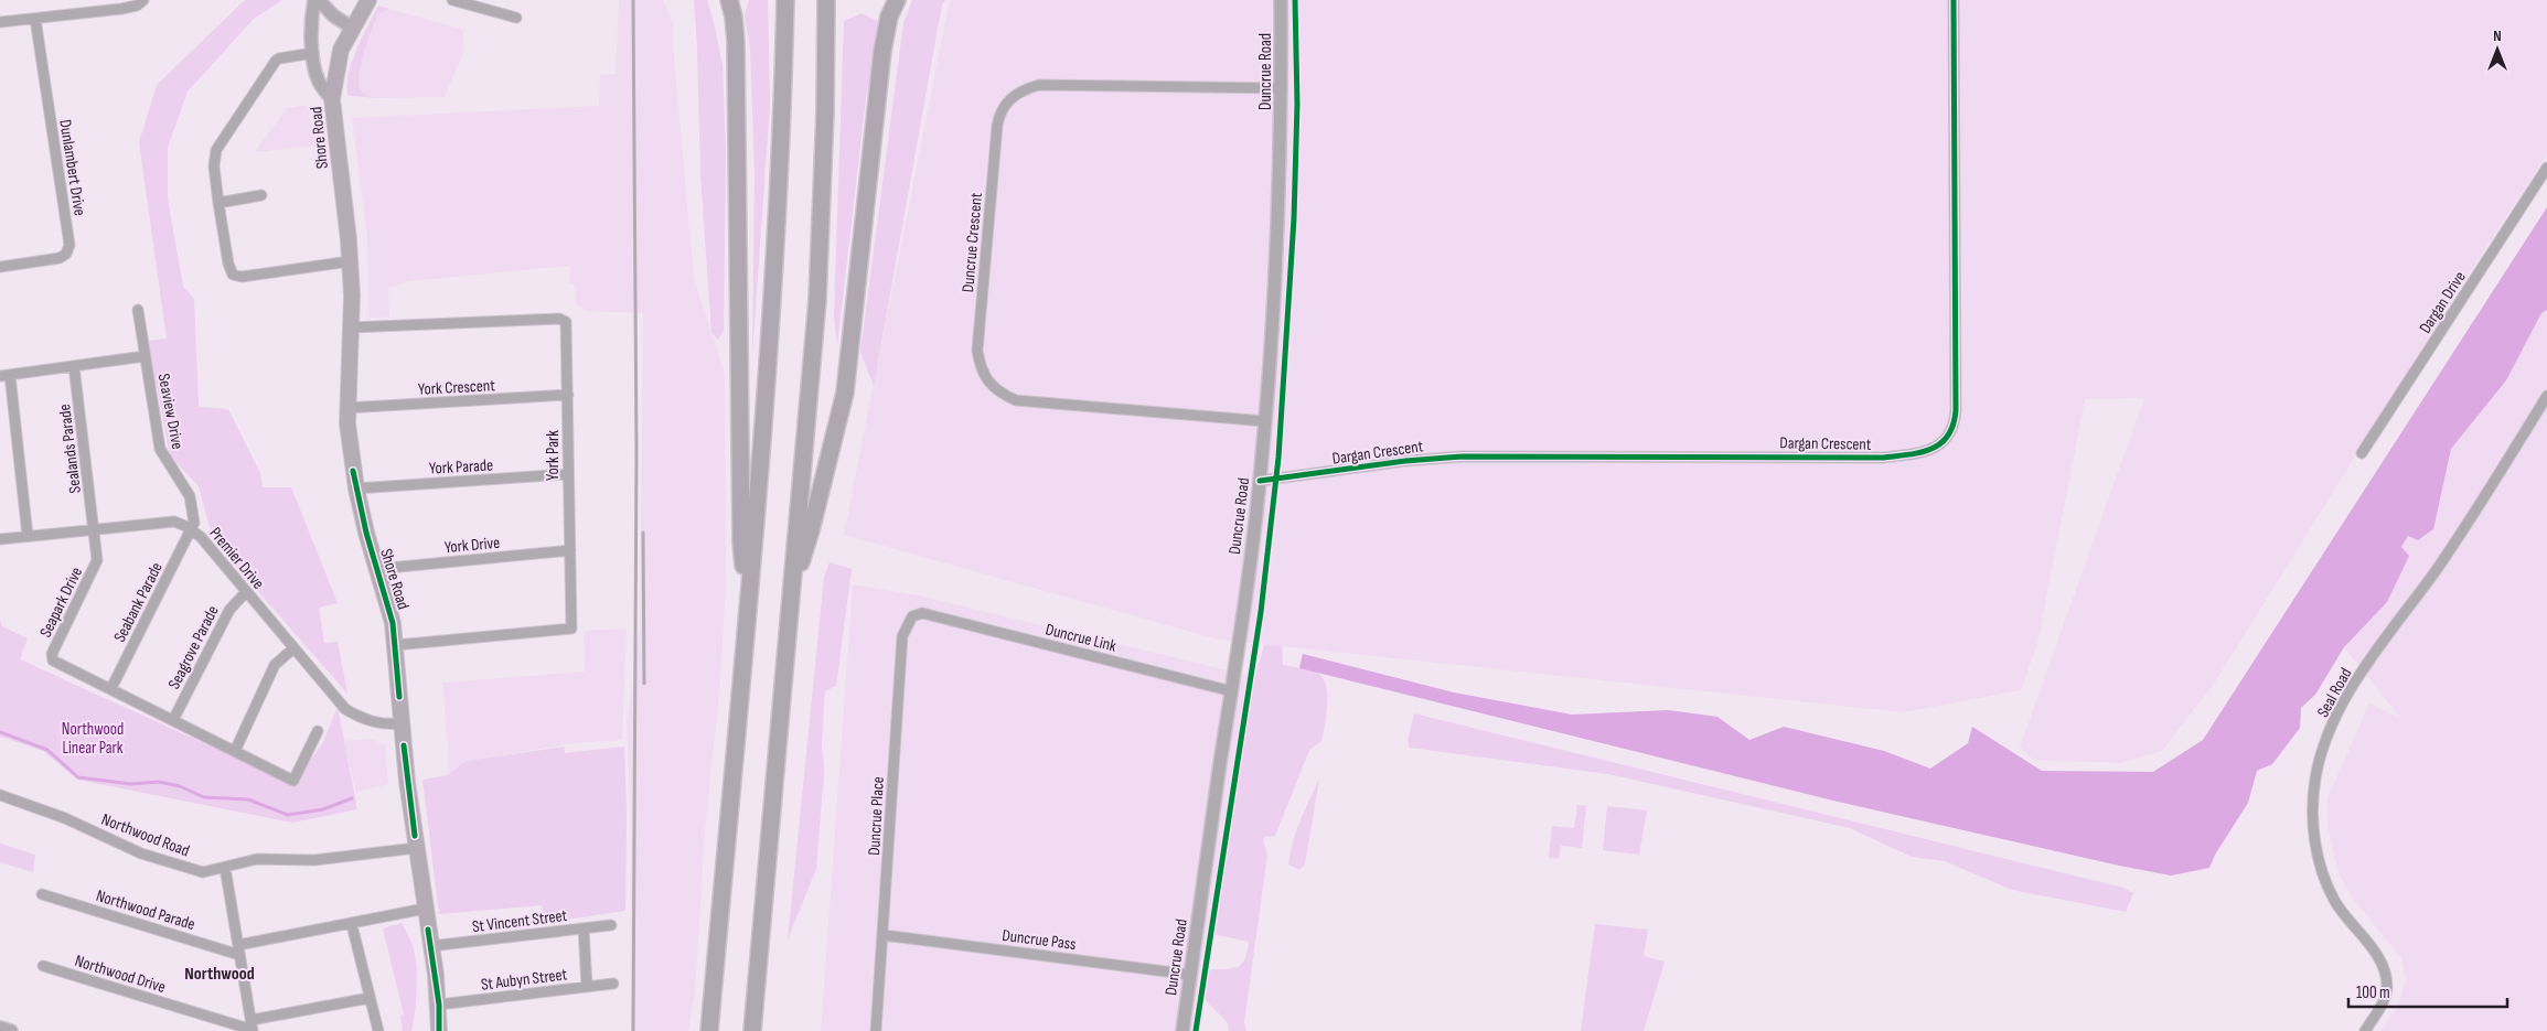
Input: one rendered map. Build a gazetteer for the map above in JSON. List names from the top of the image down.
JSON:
{
  "streets": {
    "main road": ["Shore Road"],
    "street": [
      "Duncrue Road",
      "Dunlambert Drive",
      "Duncrue Crescent",
      "Dargan Drive",
      "York Crescent",
      "Seaview Drive",
      "Dargan Crescent",
      "Sealands Parade",
      "York Park",
      "York Parade",
      "York Drive",
      "Premier Drive",
      "Seapark Drive",
      "Seabank Parade",
      "Duncrue Link",
      "Seagrove Parade",
      "Seal Road",
      "Duncrue Place",
      "Northwood Road",
      "Northwood Parade",
      "St Vincent Street",
      "Duncrue Pass",
      "Northwood Drive",
      "St Aubyn Street"
    ]
  },
  "crossings": [
    ["Duncrue Road", "Duncrue Crescent"],
    ["Duncrue Road", "Dargan Crescent"],
    ["Duncrue Road", "Duncrue Link"],
    ["Duncrue Road", "Duncrue Pass"],
    ["Shore Road", "York Crescent"],
    ["Shore Road", "York Park"],
    ["Shore Road", "York Parade"],
    ["Shore Road", "York Drive"],
    ["Shore Road", "Premier Drive"],
    ["Shore Road", "Northwood Road"],
    ["Shore Road", "Northwood Parade"],
    ["Shore Road", "St Vincent Street"],
    ["Shore Road", "St Aubyn Street"],
    ["York Crescent", "York Park"],
    ["Seaview Drive", "Sealands Parade"],
    ["Seaview Drive", "Premier Drive"],
    ["Seaview Drive", "Seabank Parade"],
    ["Sealands Parade", "Premier Drive"],
    ["Sealands Parade", "Seapark Drive"],
    ["York Park", "York Parade"],
    ["York Park", "York Drive"],
    ["Premier Drive", "Seapark Drive"],
    ["Premier Drive", "Seabank Parade"],
    ["Premier Drive", "Seagrove Parade"],
    ["Seapark Drive", "Seabank Parade"],
    ["Duncrue Link", "Duncrue Place"],
    ["Duncrue Place", "Duncrue Pass"]
  ],
  "districts": ["Northwood"],
  "parks": ["Northwood Linear Park"],
  "scale_bar": "100 m",
  "north": "top"
}
